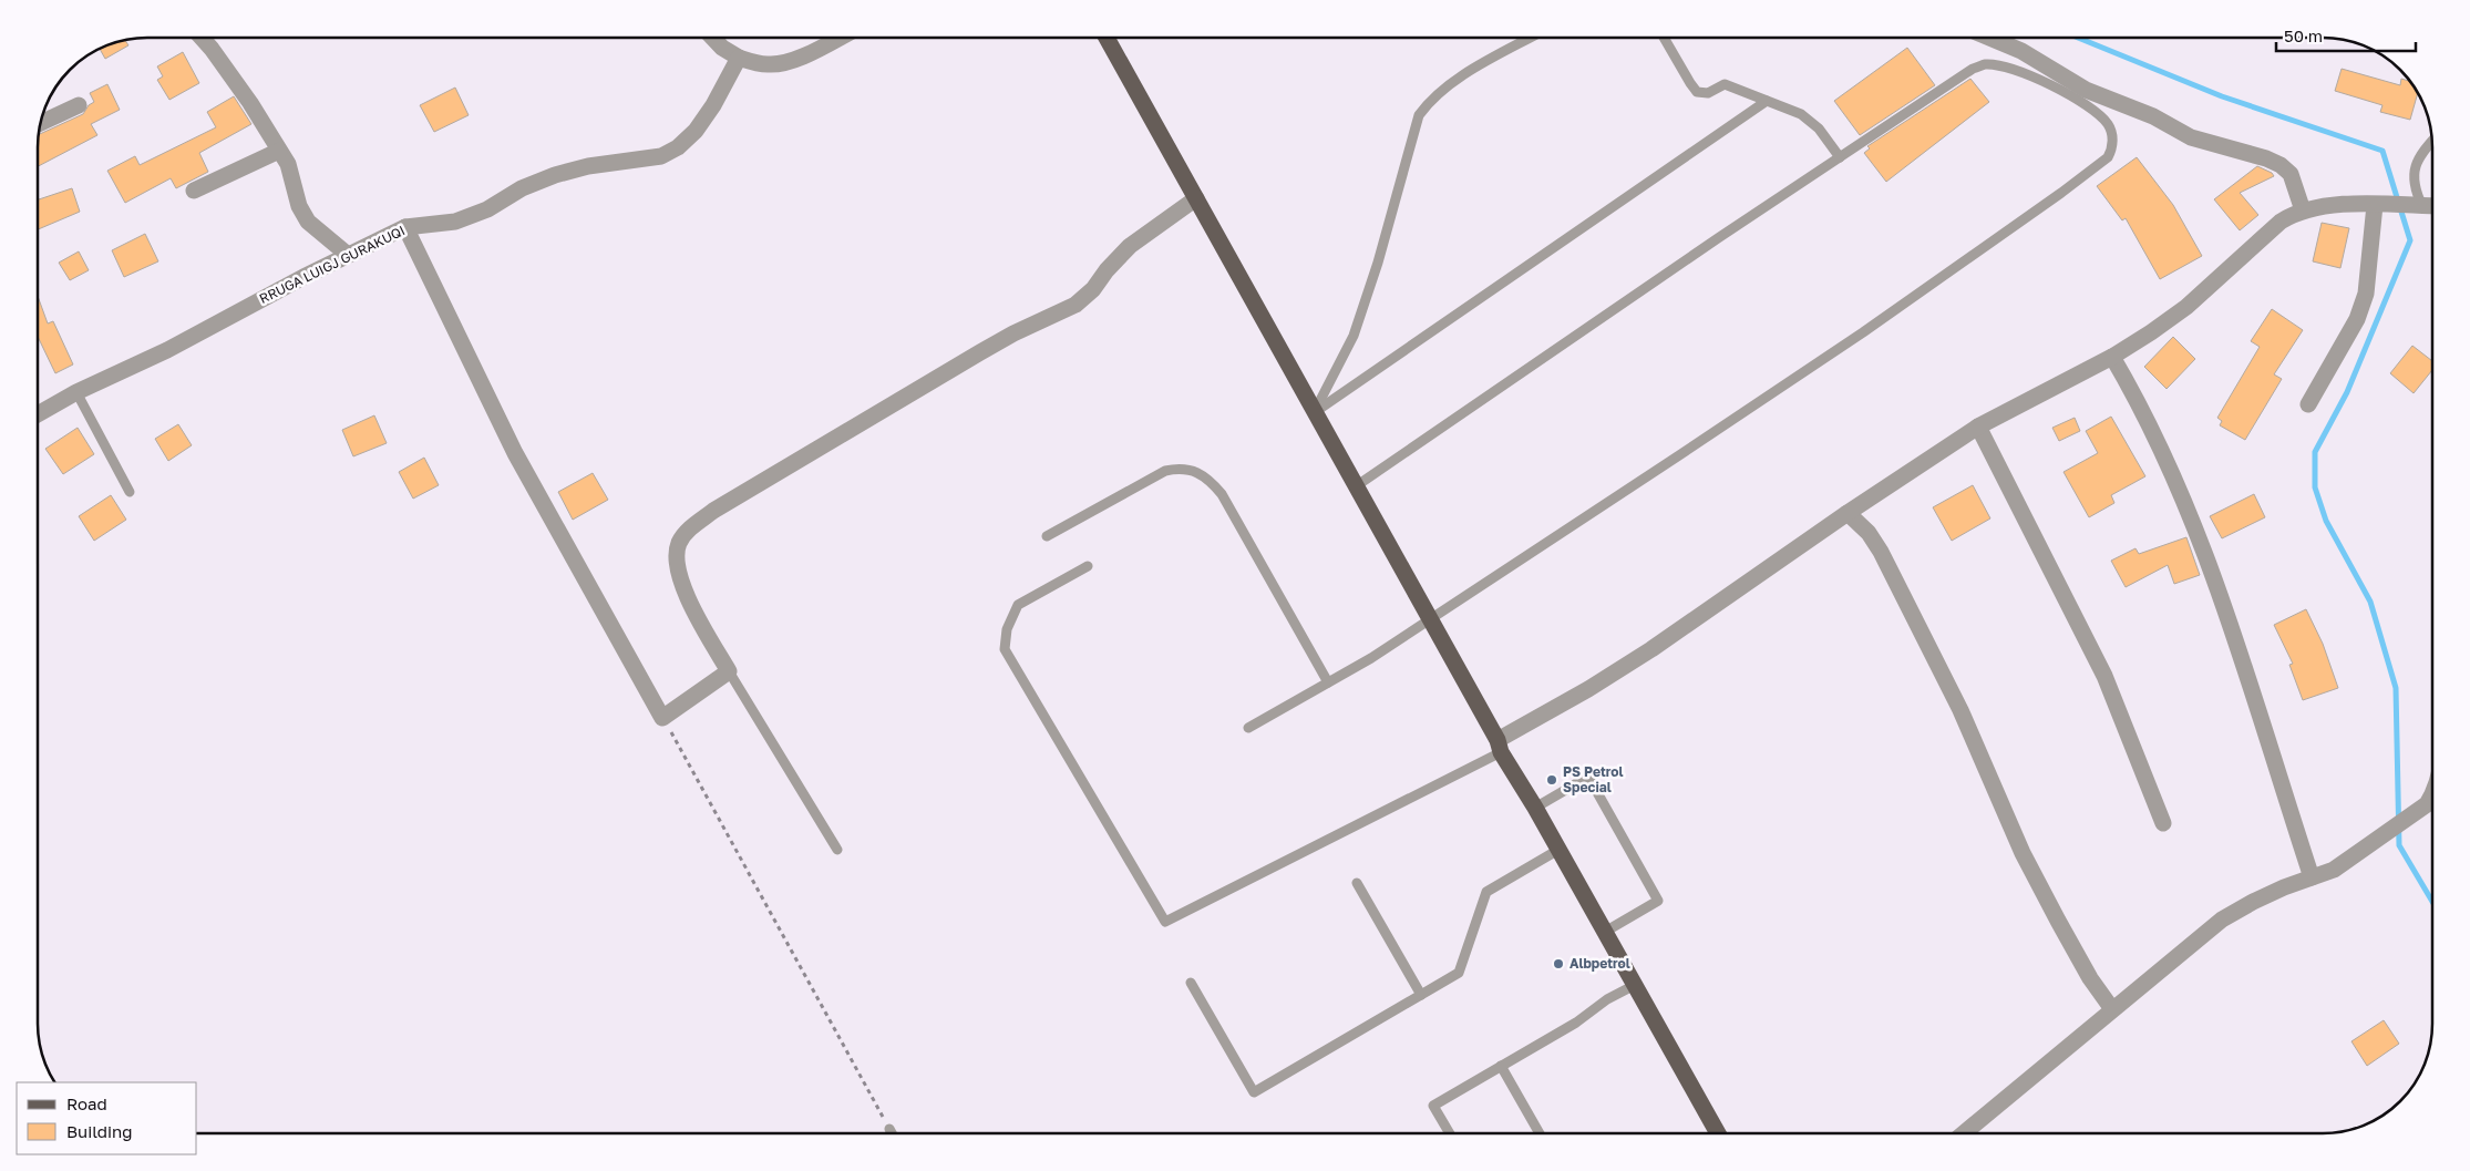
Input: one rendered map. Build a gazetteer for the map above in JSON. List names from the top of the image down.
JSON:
{
  "streets": {
    "street": ["RRUGA LUIGJ GURAKUQI"]
  },
  "places": ["PS Petrol Special", "Albpetrol"],
  "legend": ["Road", "Building"],
  "scale_bar": "50 m"
}
